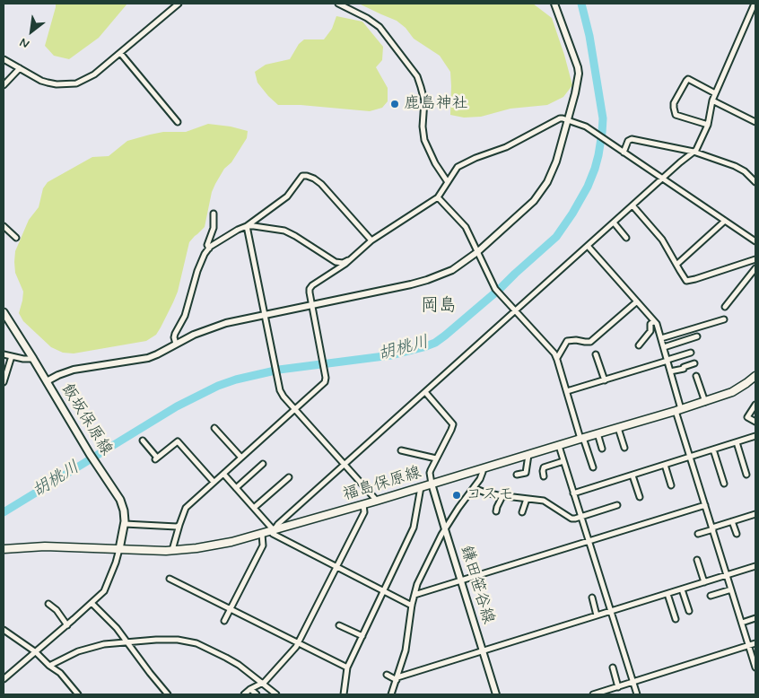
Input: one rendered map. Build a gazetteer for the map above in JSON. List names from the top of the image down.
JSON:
{
  "streets": {
    "main road": ["飯坂保原線", "福島保原線"],
    "street": ["鎌田笹谷線"]
  },
  "crossings": [
    ["飯坂保原線", "福島保原線"],
    ["福島保原線", "鎌田笹谷線"]
  ],
  "districts": ["岡島"],
  "water": ["胡桃川"],
  "places": ["鹿島神社", "コスモ"],
  "north": "bottom left"
}
